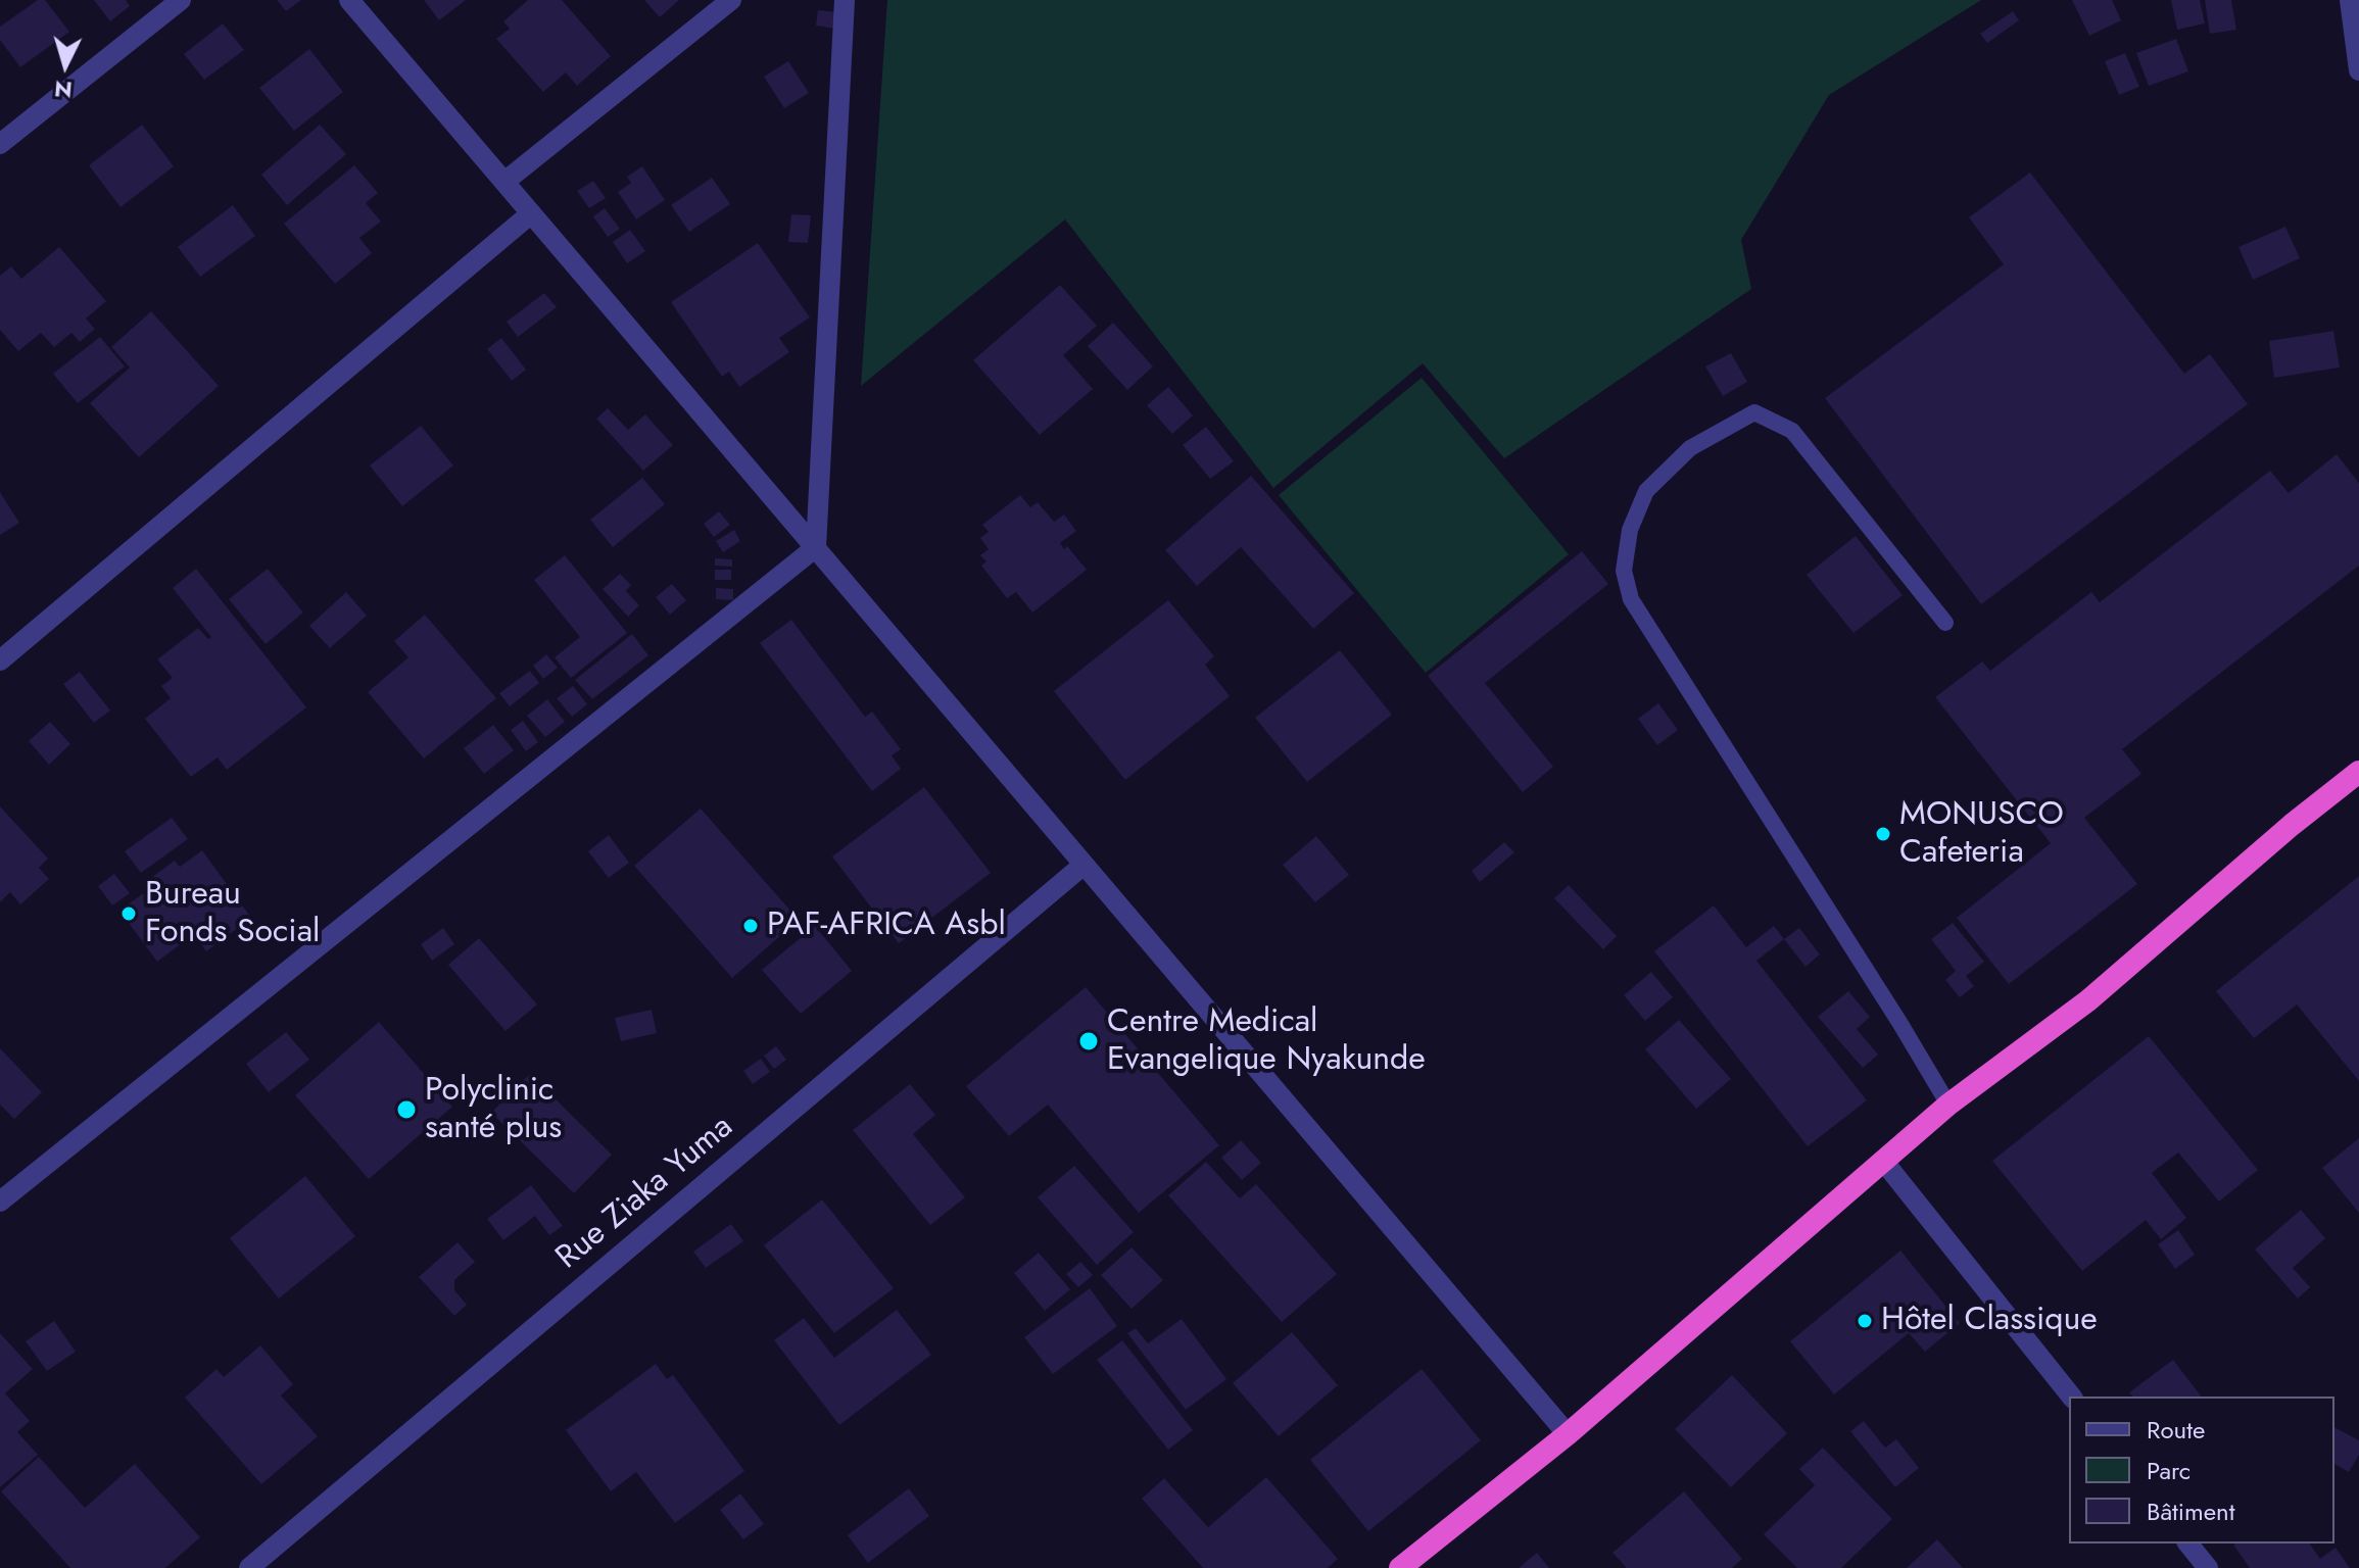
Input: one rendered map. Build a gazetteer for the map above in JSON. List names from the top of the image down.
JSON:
{
  "streets": {
    "street": ["Rue Ziaka Yuma"]
  },
  "places": [
    "MONUSCO Cafeteria",
    "Bureau Fonds Social",
    "PAF-AFRICA Asbl",
    "Centre Medical Evangelique Nyakunde",
    "Polyclinic santé plus",
    "Hôtel Classique"
  ],
  "legend": ["Route", "Parc", "Bâtiment"],
  "north": "bottom"
}
